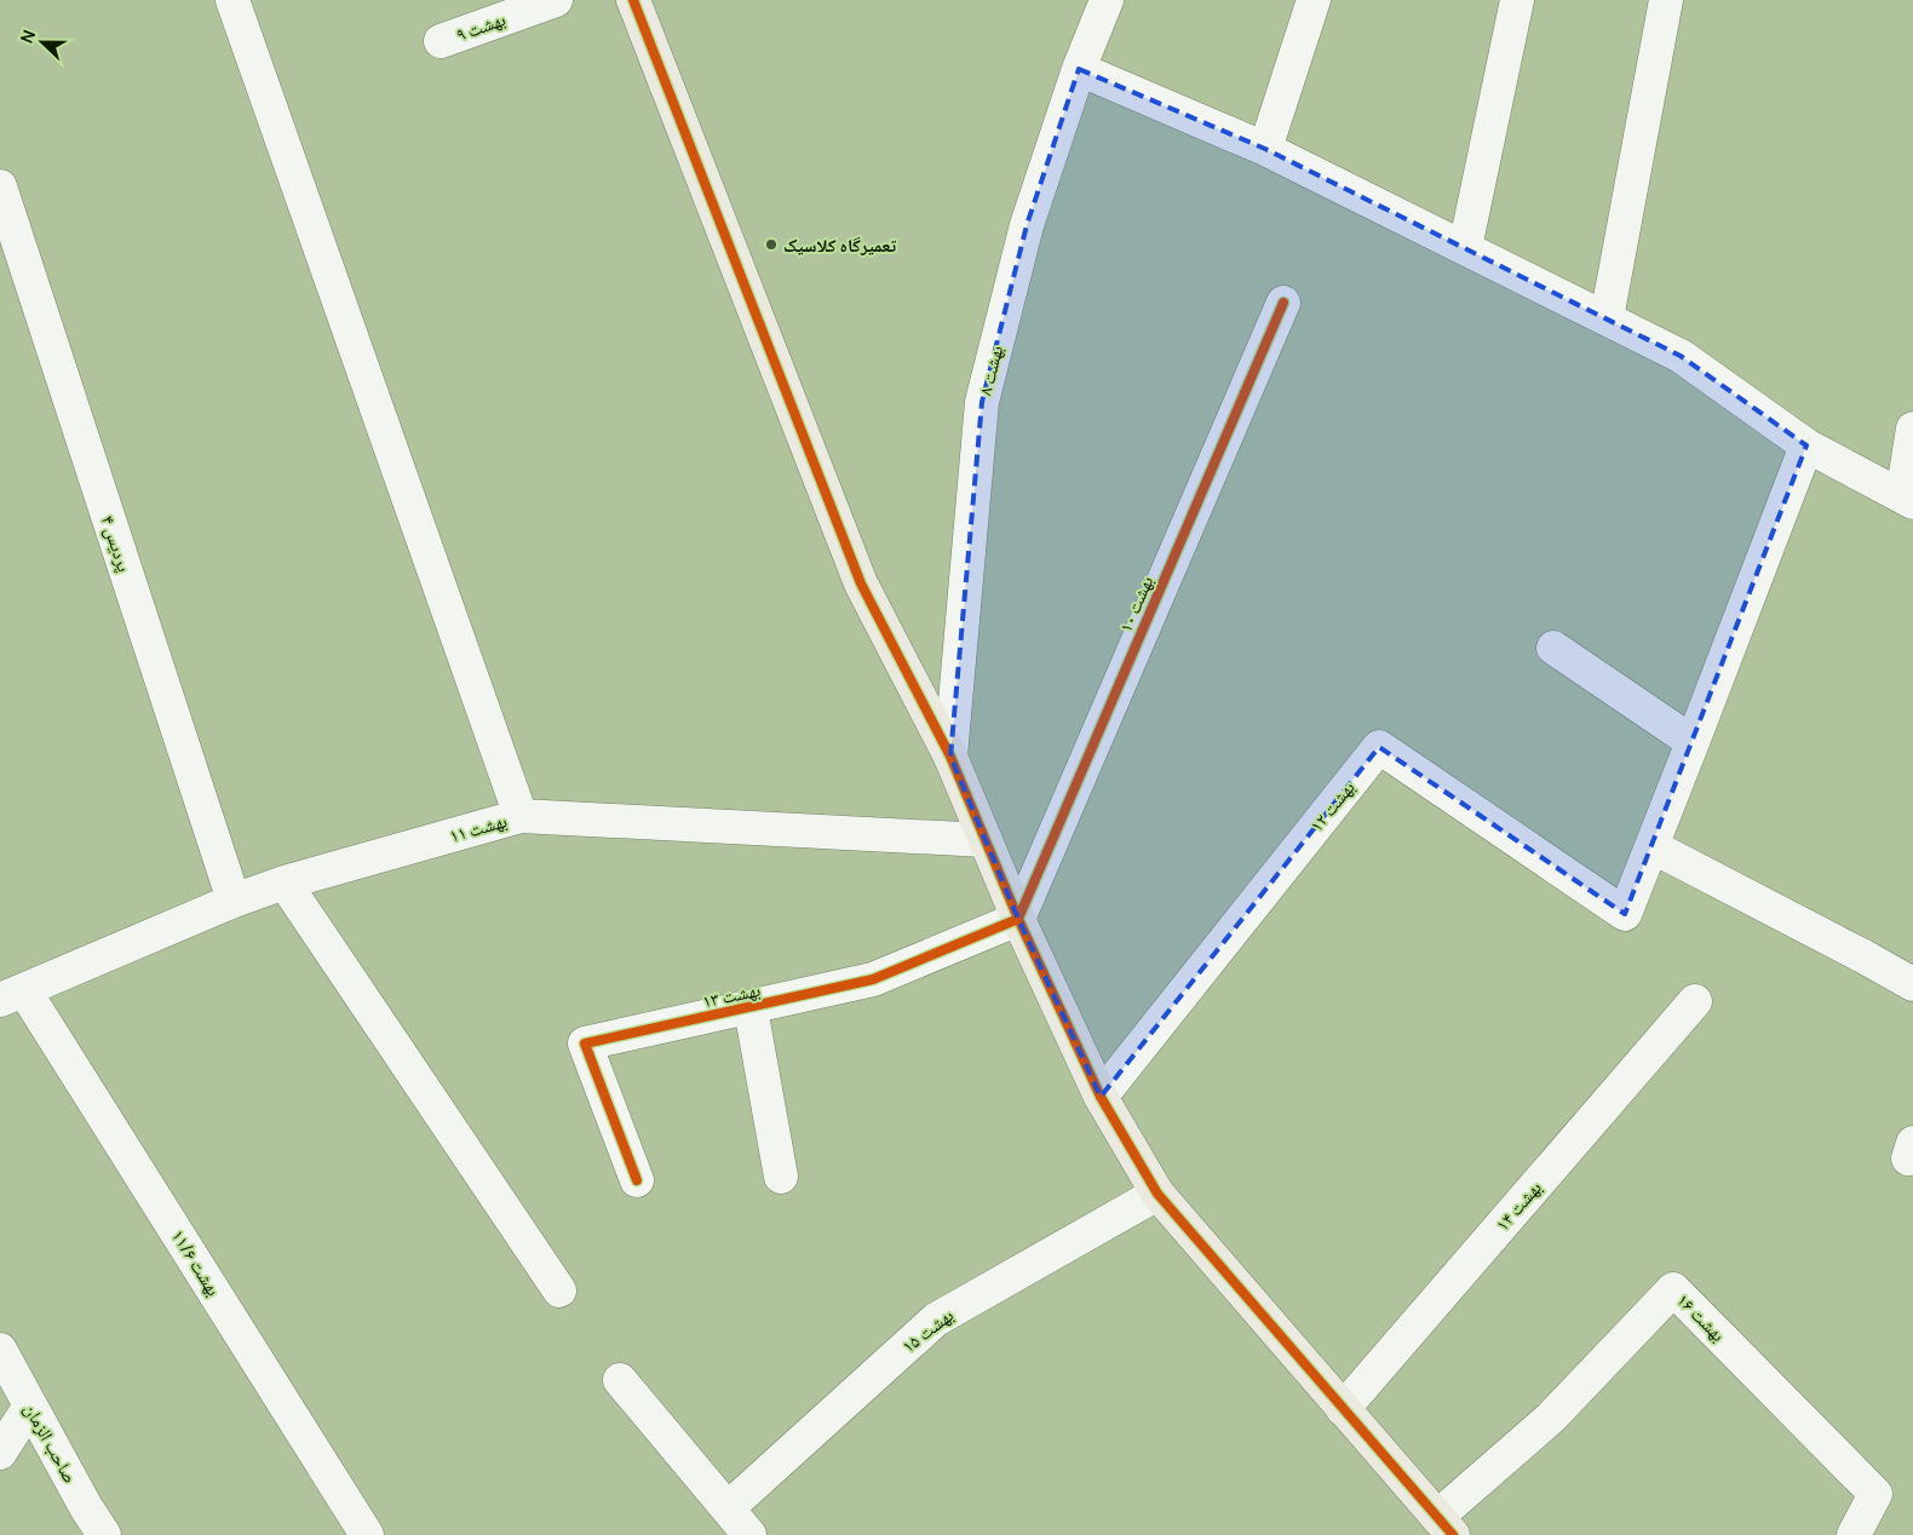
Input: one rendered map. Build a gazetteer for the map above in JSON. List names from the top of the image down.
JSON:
{
  "streets": {
    "street": [
      "بهشت ۹",
      "بهشت ۸",
      "پردیس ۴",
      "بهشت ۱۰",
      "بهشت ۱۲",
      "بهشت ۱۱",
      "بهشت ۱۳",
      "بهشت ۱۴",
      "بهشت ۱۱/۶",
      "بهشت ۱۶",
      "بهشت ۱۵",
      "صاحب الزمان"
    ]
  },
  "crossings": [
    ["پردیس ۴", "بهشت ۱۱"],
    ["بهشت ۱۰", "بهشت ۱۳"],
    ["بهشت ۱۱", "بهشت ۱۱/۶"]
  ],
  "places": ["تعمیرگاه کلاسیک"],
  "north": "left"
}
